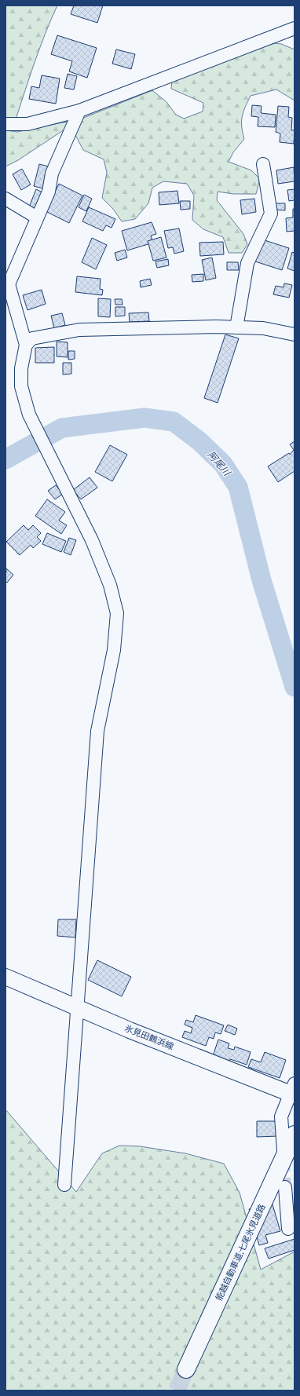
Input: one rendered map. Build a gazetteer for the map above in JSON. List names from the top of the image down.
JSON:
{
  "streets": {
    "highway": ["能越自動車道;七尾氷見道路"],
    "main road": ["氷見田鶴浜線"]
  },
  "water": ["阿尾川"]
}
